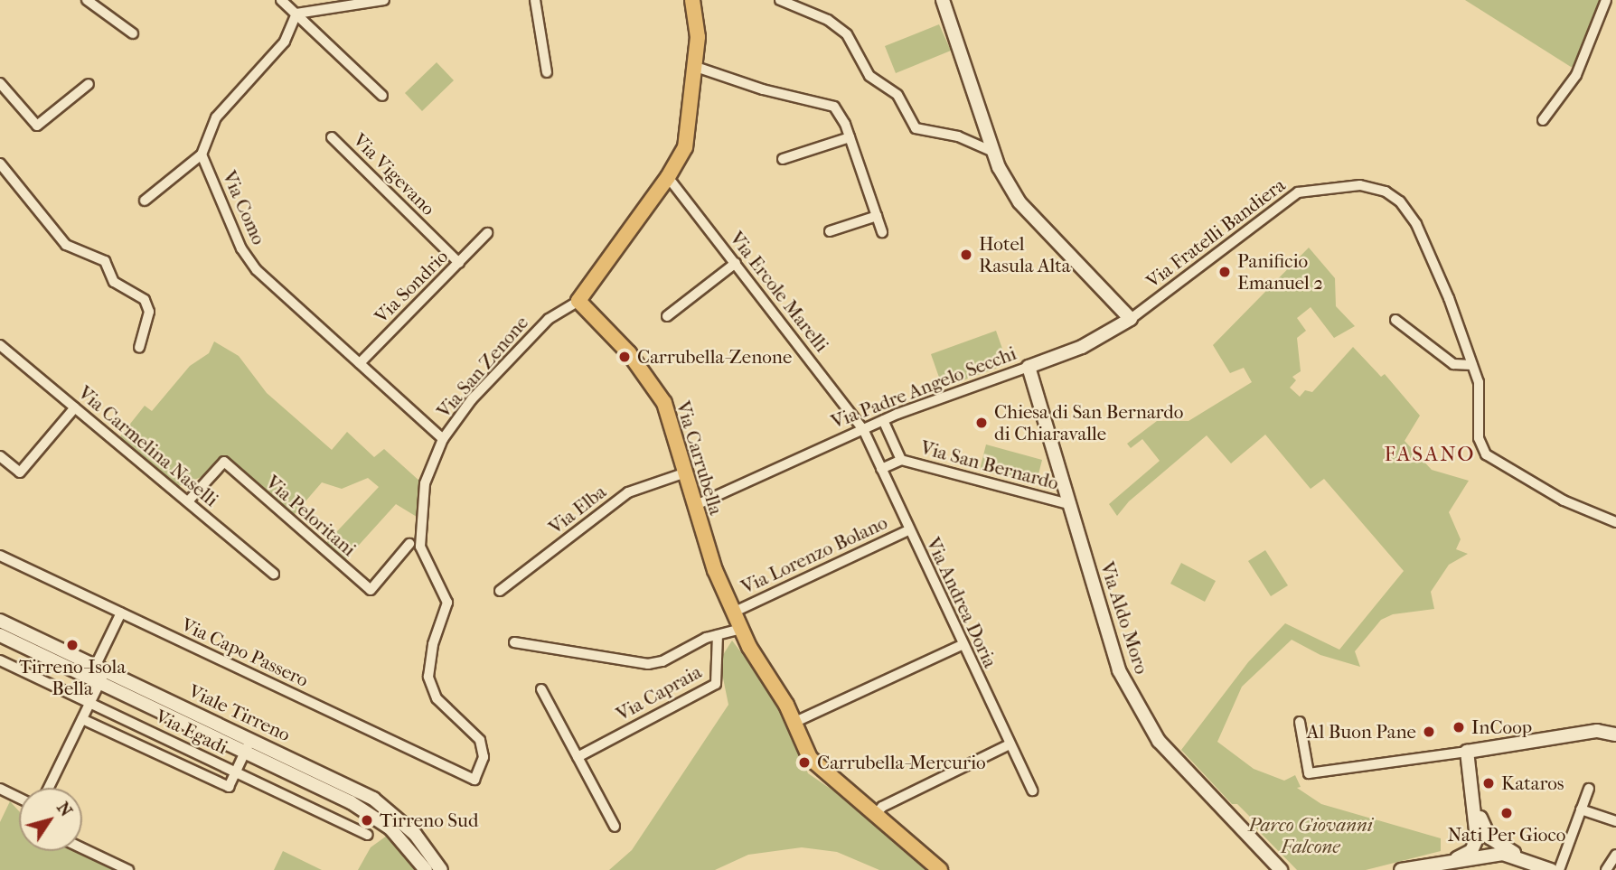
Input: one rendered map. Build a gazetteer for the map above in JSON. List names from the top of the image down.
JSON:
{
  "streets": {
    "main road": ["Via Carrubella"],
    "street": [
      "Via Vigevano",
      "Via Como",
      "Via Fratelli Bandiera",
      "Via Sondrio",
      "Via Ercole Marelli",
      "Via San Zenone",
      "Via Padre Angelo Secchi",
      "Via Carmelina Naselli",
      "Via San Bernardo",
      "Via Elba",
      "Via Peloritani",
      "Via Lorenzo Bolano",
      "Via Andrea Doria",
      "Via Aldo Moro",
      "Via Capo Passero",
      "Via Capraia",
      "Viale Tirreno",
      "Via Egadi"
    ]
  },
  "crossings": [
    ["Via Vigevano", "Via Sondrio"],
    ["Via Como", "Via Sondrio"],
    ["Via Como", "Via San Zenone"],
    ["Via Fratelli Bandiera", "Via Padre Angelo Secchi"],
    ["Via Ercole Marelli", "Via Padre Angelo Secchi"],
    ["Via Ercole Marelli", "Via Andrea Doria"],
    ["Via San Zenone", "Via Carrubella"],
    ["Via San Zenone", "Via Capo Passero"],
    ["Via Padre Angelo Secchi", "Via Carrubella"],
    ["Via Padre Angelo Secchi", "Via Andrea Doria"],
    ["Via Padre Angelo Secchi", "Via Aldo Moro"],
    ["Via Carmelina Naselli", "Via Peloritani"],
    ["Via Carrubella", "Via Elba"],
    ["Via Carrubella", "Via Lorenzo Bolano"],
    ["Via San Bernardo", "Via Aldo Moro"],
    ["Via Lorenzo Bolano", "Via Andrea Doria"]
  ],
  "districts": ["FASANO"],
  "parks": ["Parco Giovanni Falcone"],
  "places": [
    "Hotel Rasula Alta",
    "Panificio Emanuel 2",
    "Carrubella-Zenone",
    "Chiesa di San Bernardo di Chiaravalle",
    "Tirreno-Isola Bella",
    "InCoop",
    "Al Buon Pane",
    "Carrubella-Mercurio",
    "Kataros",
    "Nati Per Gioco",
    "Tirreno Sud"
  ],
  "north": "top right"
}
